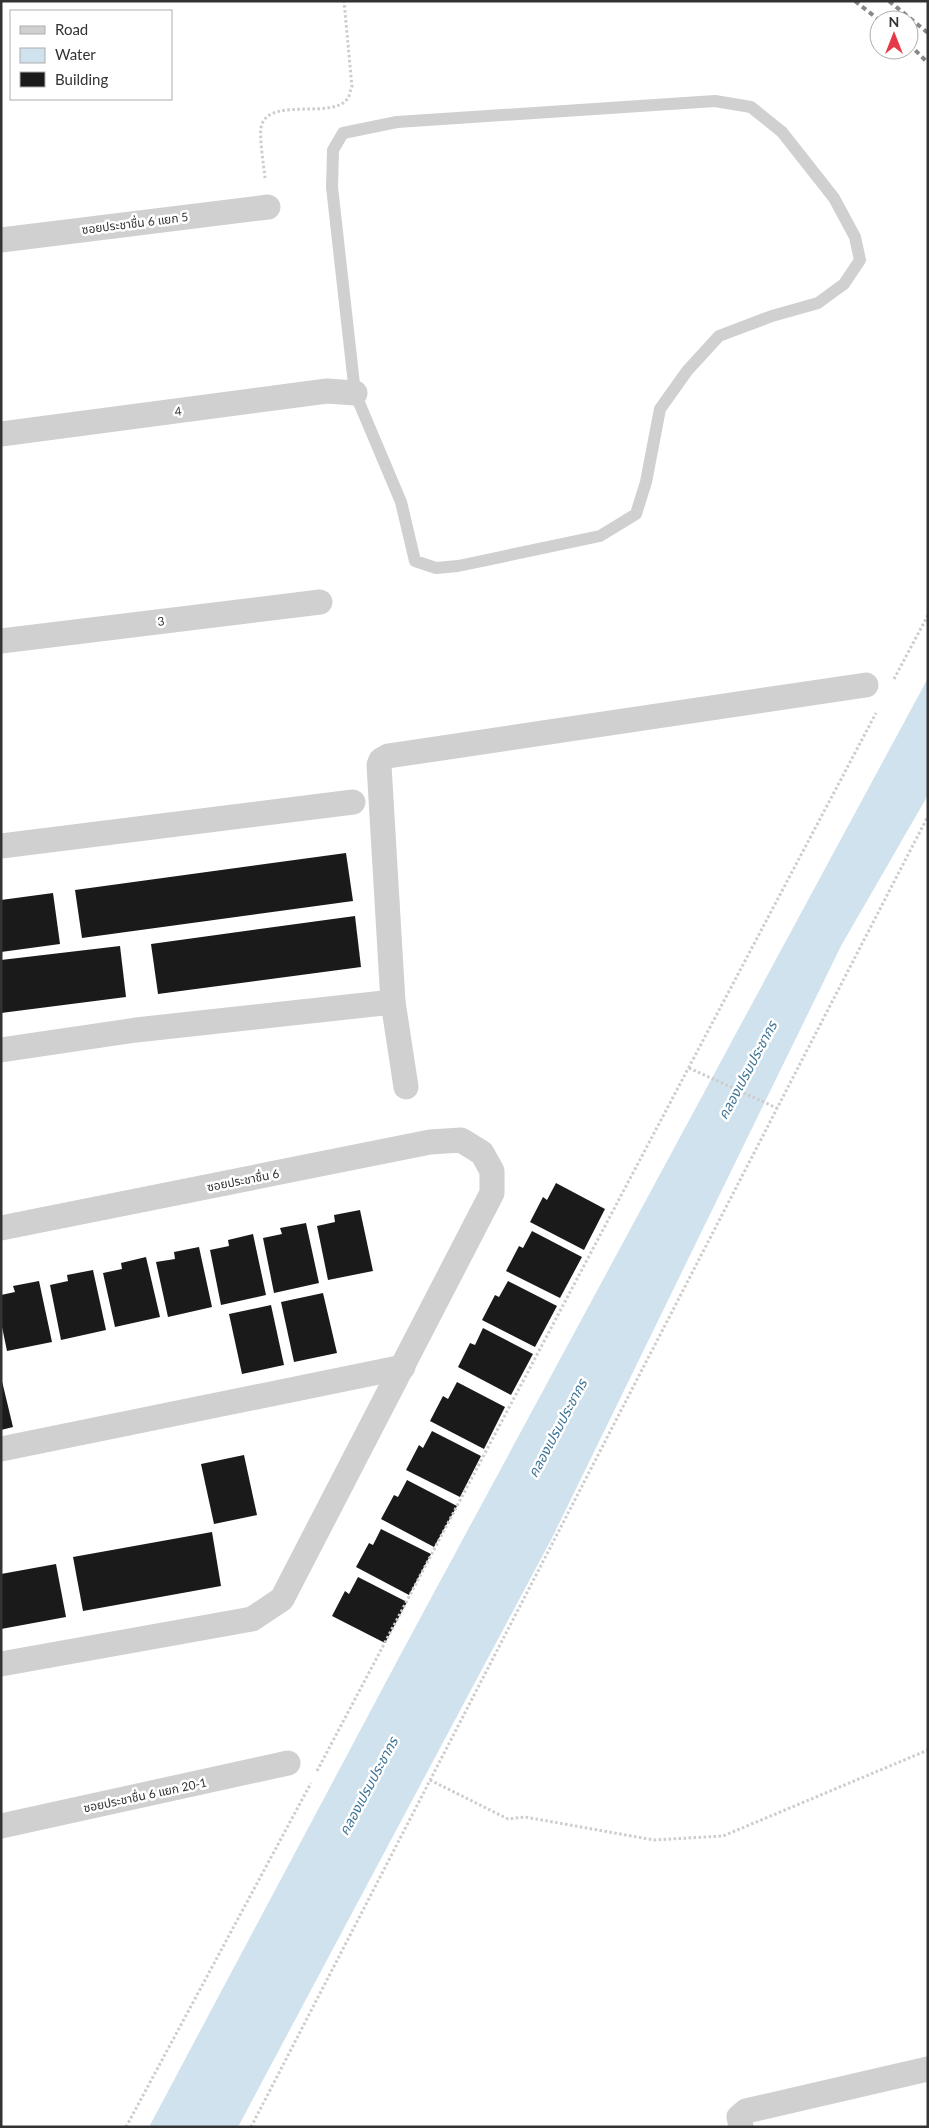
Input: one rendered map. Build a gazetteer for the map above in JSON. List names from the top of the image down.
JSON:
{
  "streets": {
    "street": [
      "ซอยประชาชื่น 6 แยก 5",
      "4",
      "3",
      "ซอยประชาชื่น 6",
      "ซอยประชาชื่น 6 แยก 20-1"
    ]
  },
  "water": ["คลองเปรมประชากร"],
  "legend": ["Road", "Water", "Building"],
  "north": "top"
}
